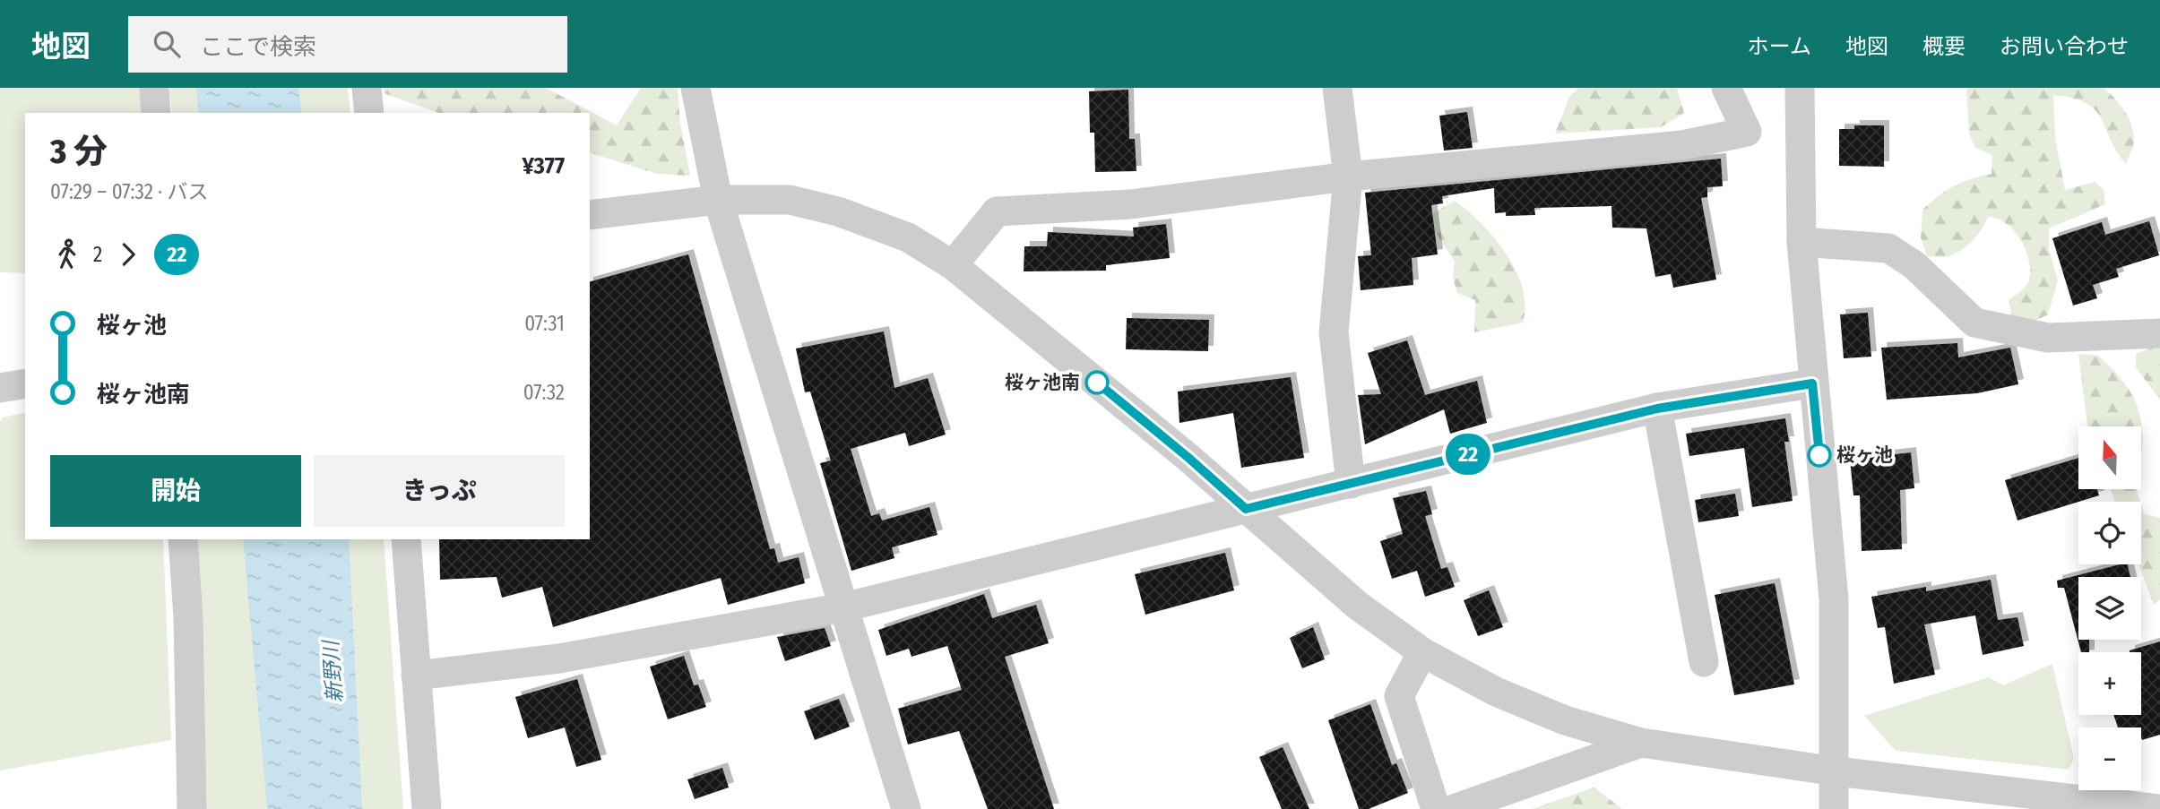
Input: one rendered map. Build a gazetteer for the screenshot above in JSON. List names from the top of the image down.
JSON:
{
  "water": ["新野川"],
  "places": ["桜ヶ池南", "桜ヶ池"],
  "lines": ["bus line 22"],
  "north": "top",
  "page": {
    "header": "地図",
    "search": "ここで検索",
    "nav": [
      "ホーム",
      "地図",
      "概要",
      "お問い合わせ"
    ],
    "on_map": "22",
    "heading": ["3 分", "07:29 – 07:32 · バス", "¥377"],
    "legs": ["2", "22"],
    "list": [
      {
        "name": "桜ヶ池",
        "value": "07:31"
      },
      {
        "name": "桜ヶ池南",
        "value": "07:32"
      }
    ],
    "map_buttons": ["+", "−"],
    "buttons": ["開始", "きっぷ"]
  }
}
